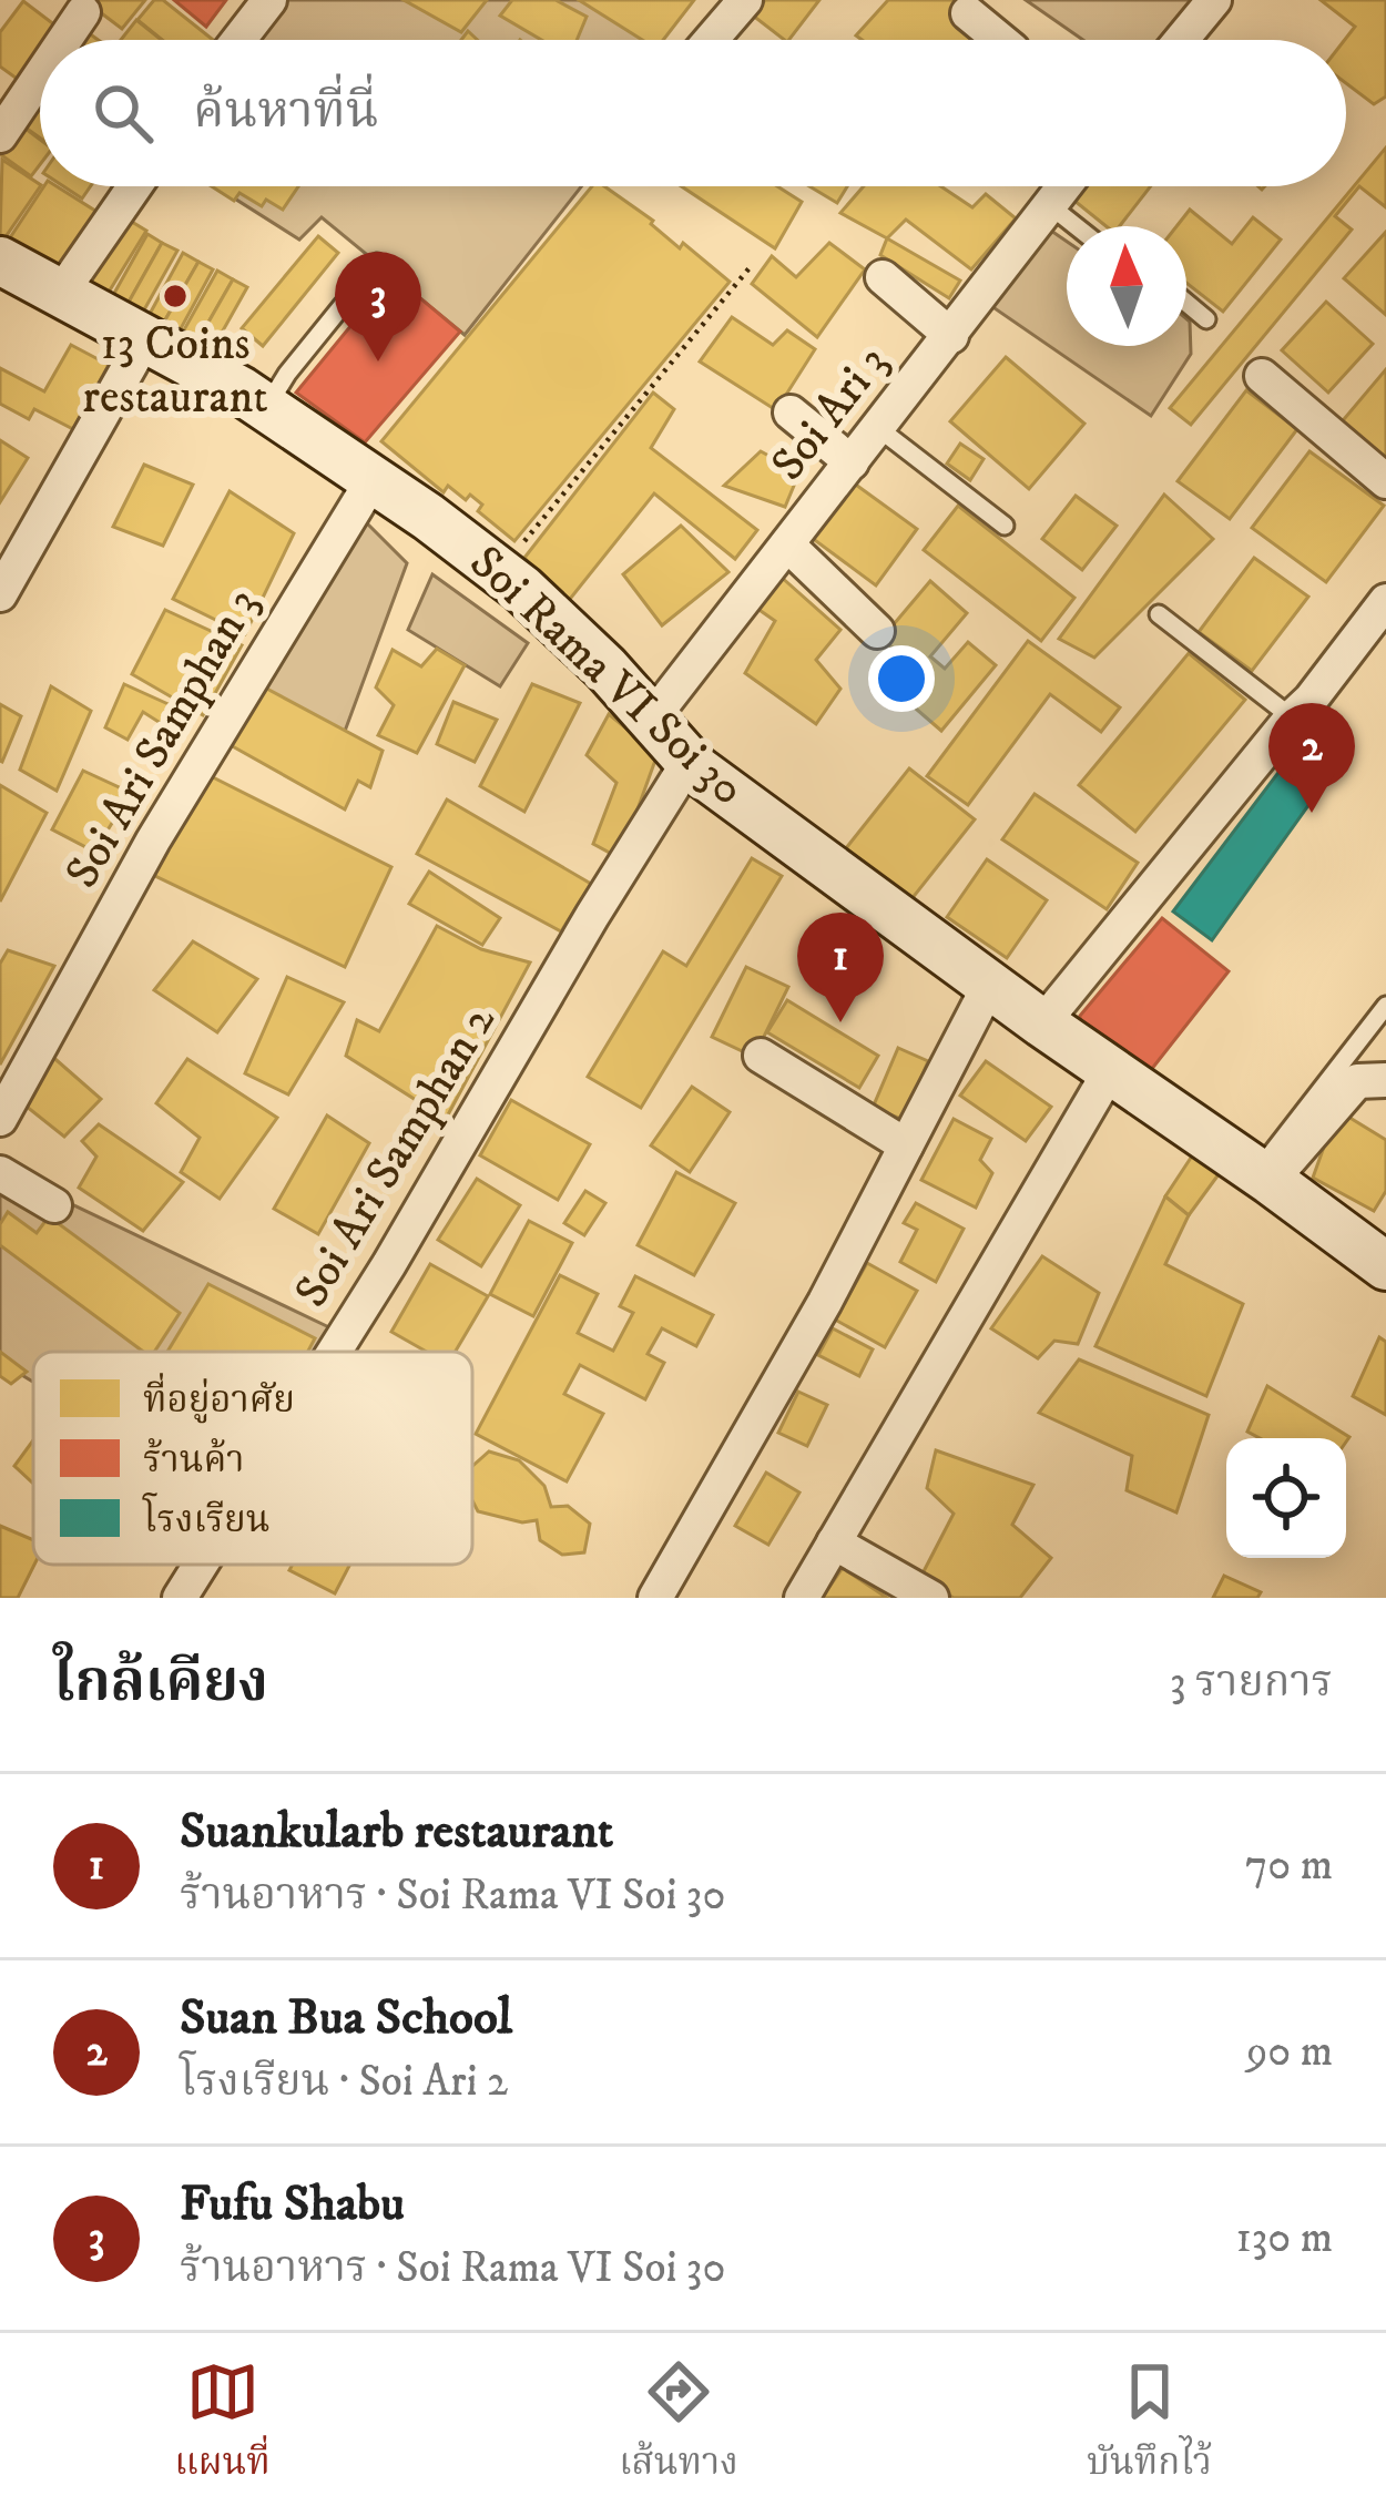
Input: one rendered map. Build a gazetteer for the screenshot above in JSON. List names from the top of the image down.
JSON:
{
  "streets": {
    "street": [
      "Soi Ari 3",
      "Soi Rama VI Soi 30",
      "Soi Ari Samphan 3",
      "Soi Ari Samphan 2"
    ]
  },
  "crossings": [
    ["Soi Ari 3", "Soi Rama VI Soi 30"],
    ["Soi Rama VI Soi 30", "Soi Ari Samphan 3"],
    ["Soi Rama VI Soi 30", "Soi Ari Samphan 2"]
  ],
  "places": ["13 Coins restaurant"],
  "legend": ["ที่อยู่อาศัย", "ร้านค้า", "โรงเรียน"],
  "north": "top",
  "page": {
    "search": "ค้นหาที่นี่",
    "pins": ["3", "2", "1"],
    "heading": ["ใกล้เคียง", "3 รายการ"],
    "list": [
      {
        "mark": "1",
        "name": "Suankularb restaurant",
        "note": "ร้านอาหาร · Soi Rama VI Soi 30",
        "value": "70 m"
      },
      {
        "mark": "2",
        "name": "Suan Bua School",
        "note": "โรงเรียน · Soi Ari 2",
        "value": "90 m"
      },
      {
        "mark": "3",
        "name": "Fufu Shabu",
        "note": "ร้านอาหาร · Soi Rama VI Soi 30",
        "value": "130 m"
      }
    ],
    "nav": ["แผนที่", "เส้นทาง", "บันทึกไว้"]
  }
}
